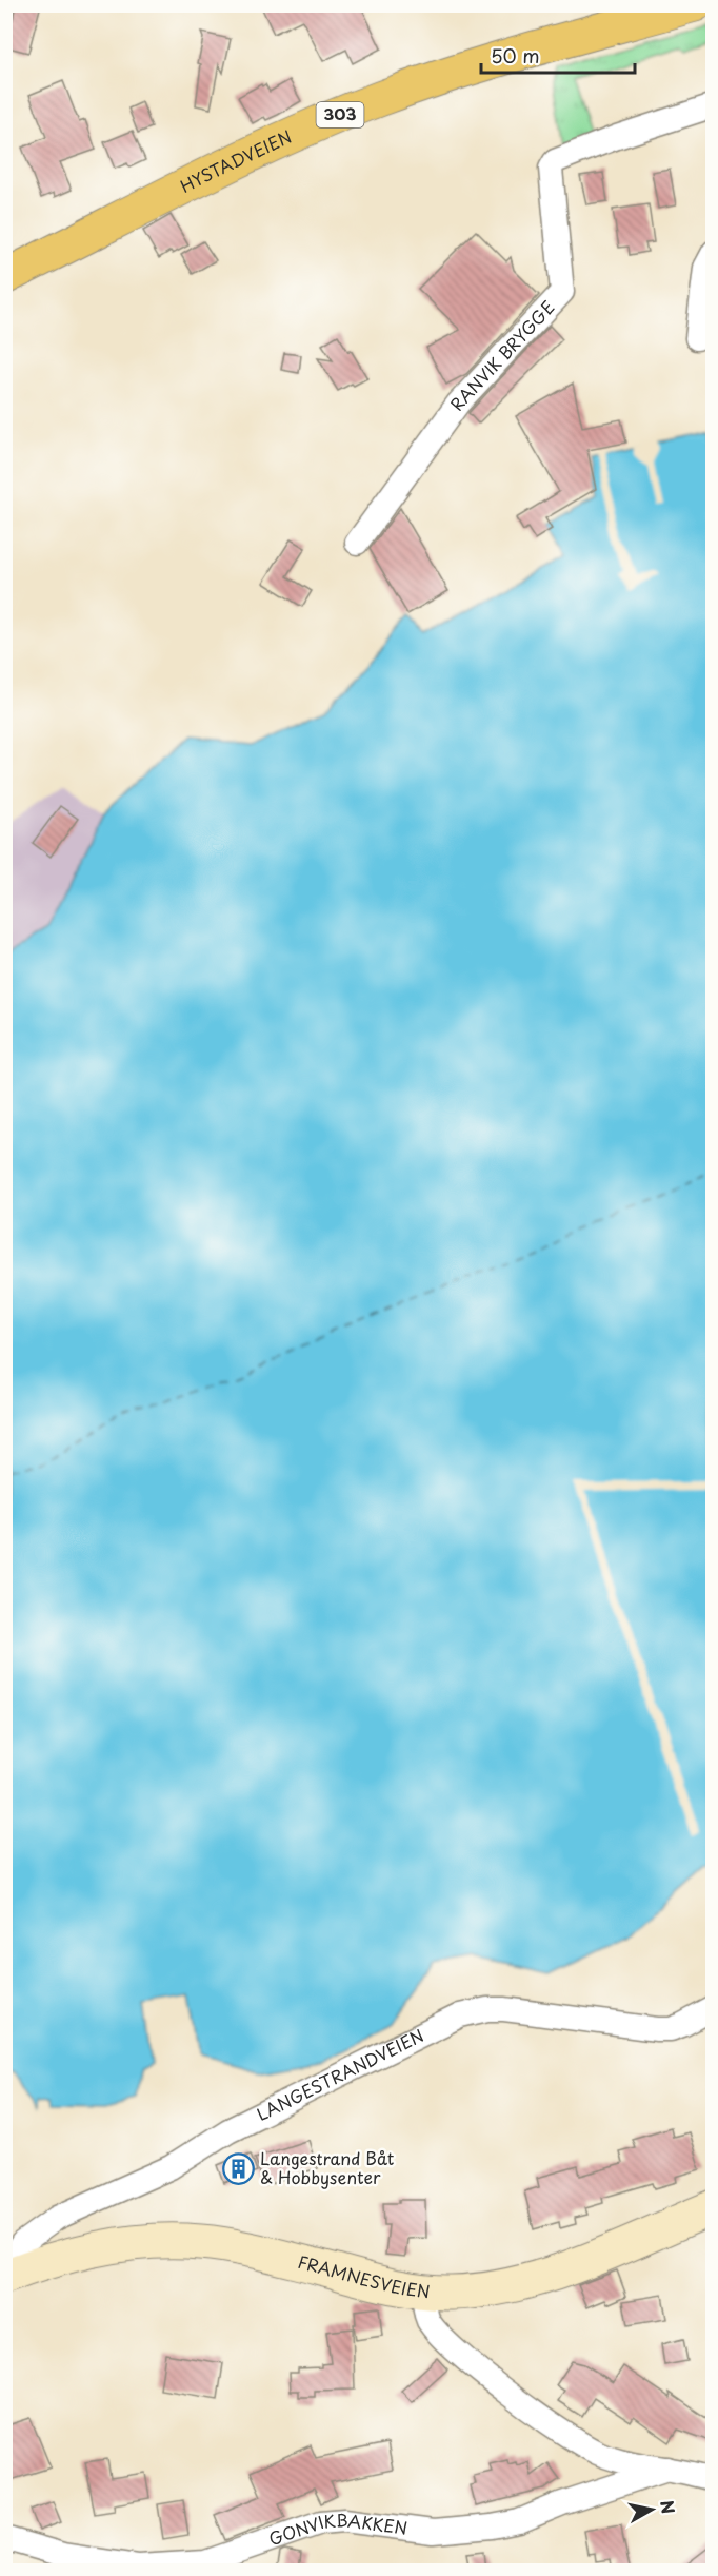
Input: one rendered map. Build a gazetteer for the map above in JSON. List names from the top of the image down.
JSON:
{
  "streets": {
    "main road": ["303", "HYSTADVEIEN", "FRAMNESVEIEN"],
    "street": ["RANVIK BRYGGE", "LANGESTRANDVEIEN", "GONVIKBAKKEN"]
  },
  "crossings": [
    ["LANGESTRANDVEIEN", "FRAMNESVEIEN"],
    ["FRAMNESVEIEN", "GONVIKBAKKEN"]
  ],
  "places": {
    "building": ["Langestrand Båt & Hobbysenter"]
  },
  "scale_bar": "50 m",
  "north": "right"
}
